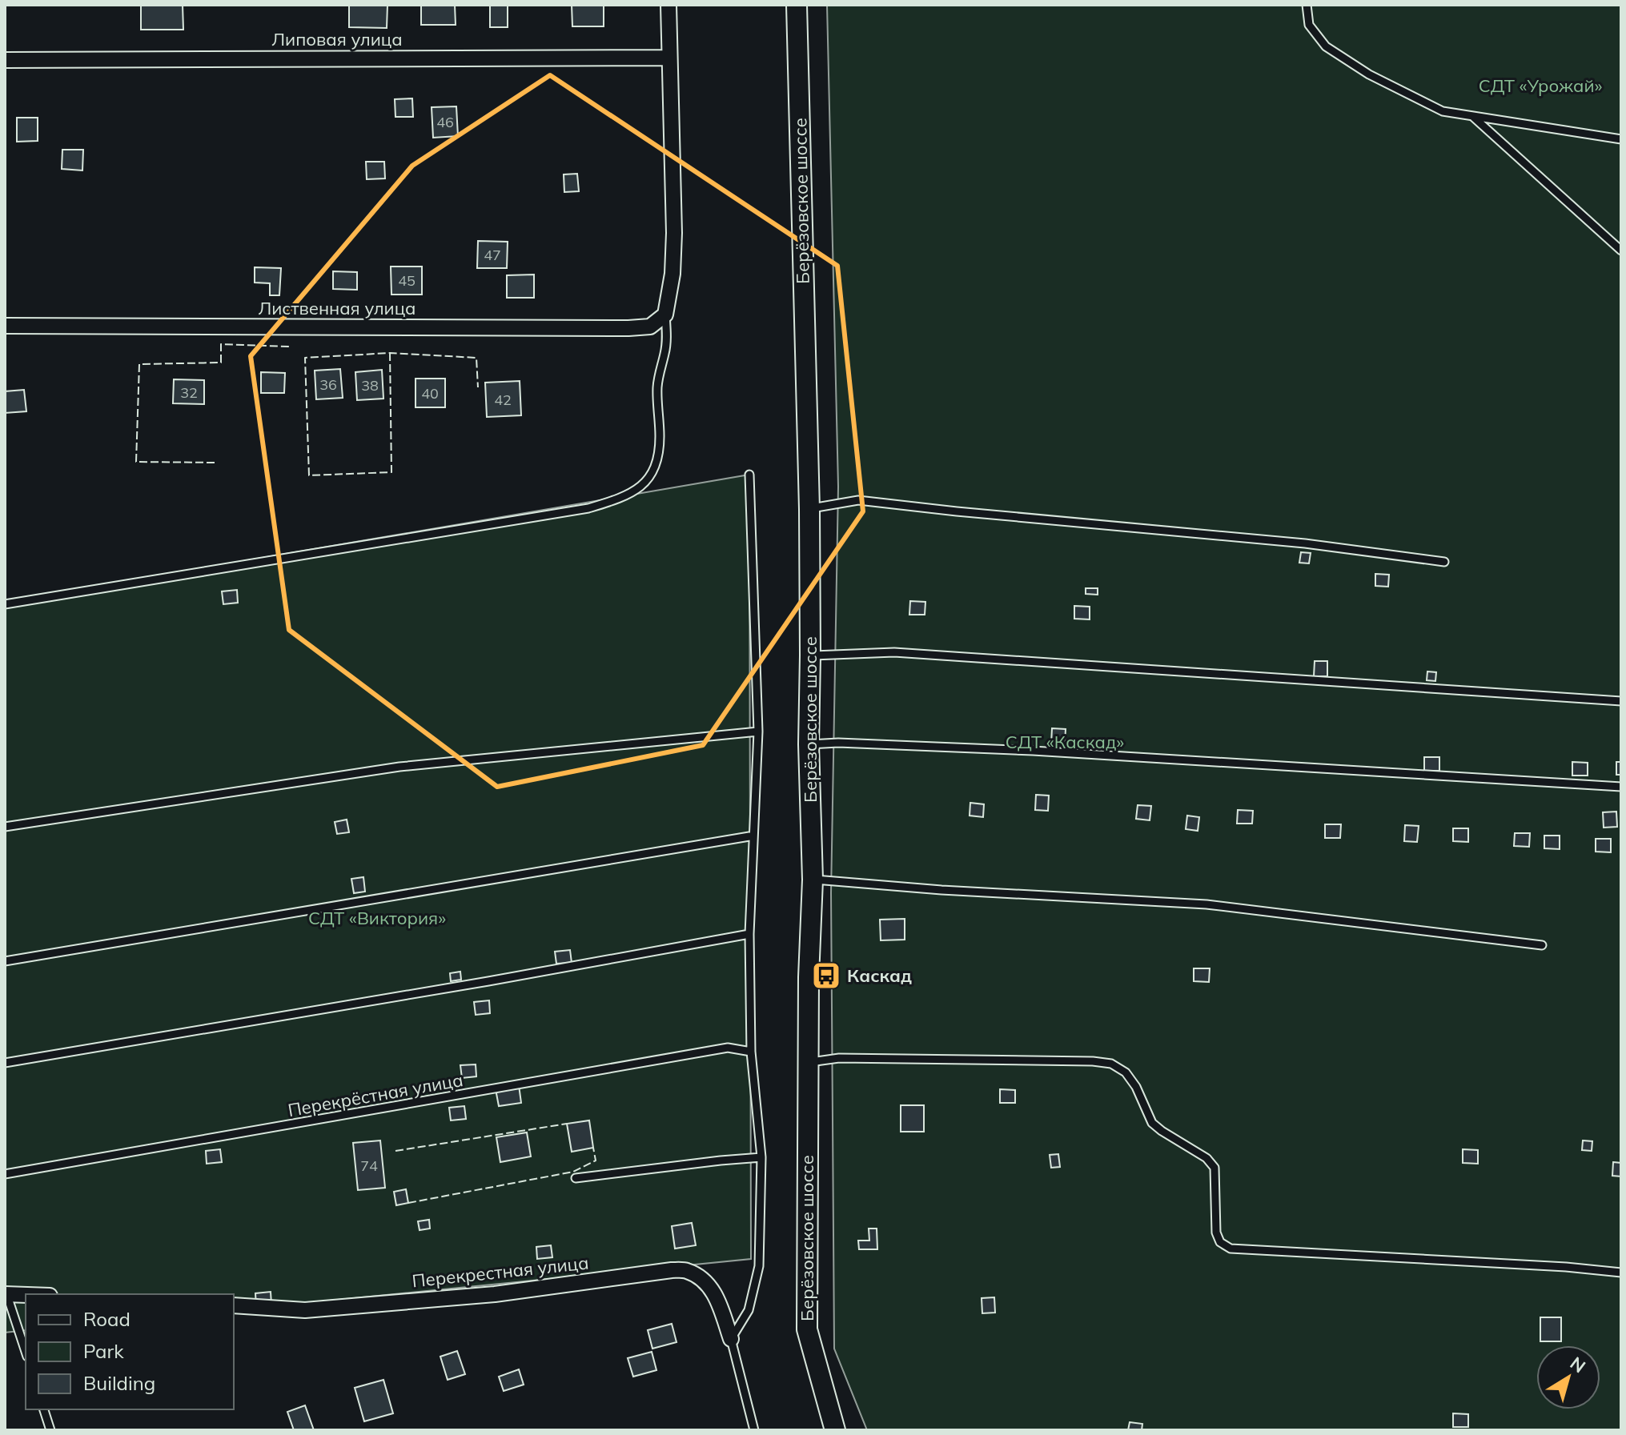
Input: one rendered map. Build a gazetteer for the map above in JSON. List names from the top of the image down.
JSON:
{
  "streets": {
    "street": [
      "Липовая улица",
      "Берёзовское шоссе",
      "Лиственная улица",
      "Перекрестная улица"
    ],
    "lane": ["Перекрёстная улица"]
  },
  "parks": ["СДТ «Урожай»", "СДТ «Каскад»", "СДТ «Виктория»"],
  "places": {
    "bus stop": ["Каскад"]
  },
  "house_numbers": [
    "46",
    "47",
    "45",
    "36",
    "38",
    "32",
    "40",
    "42",
    "74"
  ],
  "legend": ["Road", "Park", "Building"],
  "north": "top right"
}
